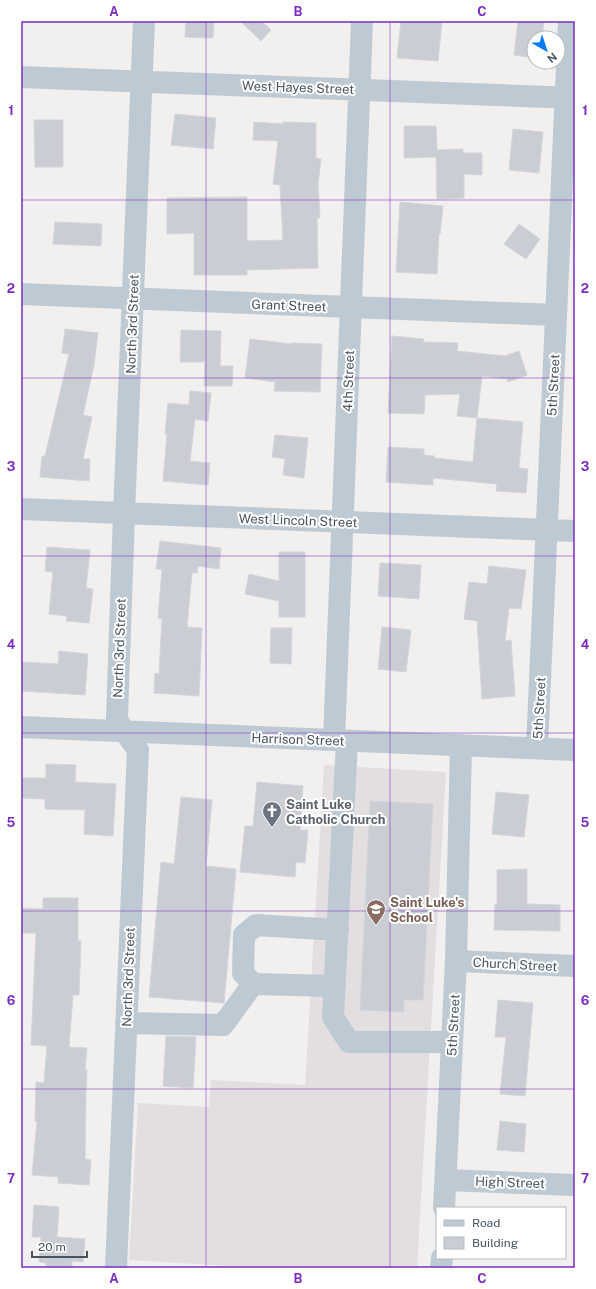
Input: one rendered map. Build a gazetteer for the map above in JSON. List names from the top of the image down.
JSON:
{
  "streets": {
    "street": [
      "West Hayes Street",
      "Grant Street",
      "North 3rd Street",
      "4th Street",
      "5th Street",
      "West Lincoln Street",
      "Harrison Street",
      "Church Street",
      "High Street"
    ]
  },
  "crossings": [
    ["West Hayes Street", "North 3rd Street"],
    ["West Hayes Street", "4th Street"],
    ["West Hayes Street", "5th Street"],
    ["Grant Street", "North 3rd Street"],
    ["Grant Street", "4th Street"],
    ["Grant Street", "5th Street"],
    ["North 3rd Street", "West Lincoln Street"],
    ["North 3rd Street", "Harrison Street"],
    ["4th Street", "5th Street"],
    ["4th Street", "West Lincoln Street"],
    ["4th Street", "Harrison Street"],
    ["5th Street", "West Lincoln Street"],
    ["5th Street", "Harrison Street"],
    ["5th Street", "Church Street"],
    ["5th Street", "High Street"]
  ],
  "places": {
    "church": ["Saint Luke Catholic Church"],
    "school or university": ["Saint Luke's School"]
  },
  "legend": ["Road", "Building"],
  "scale_bar": "20 m",
  "north": "bottom right",
  "grid": {
    "columns": ["A", "B", "C"],
    "rows": [
      "1",
      "2",
      "3",
      "4",
      "5",
      "6",
      "7"
    ]
  }
}
